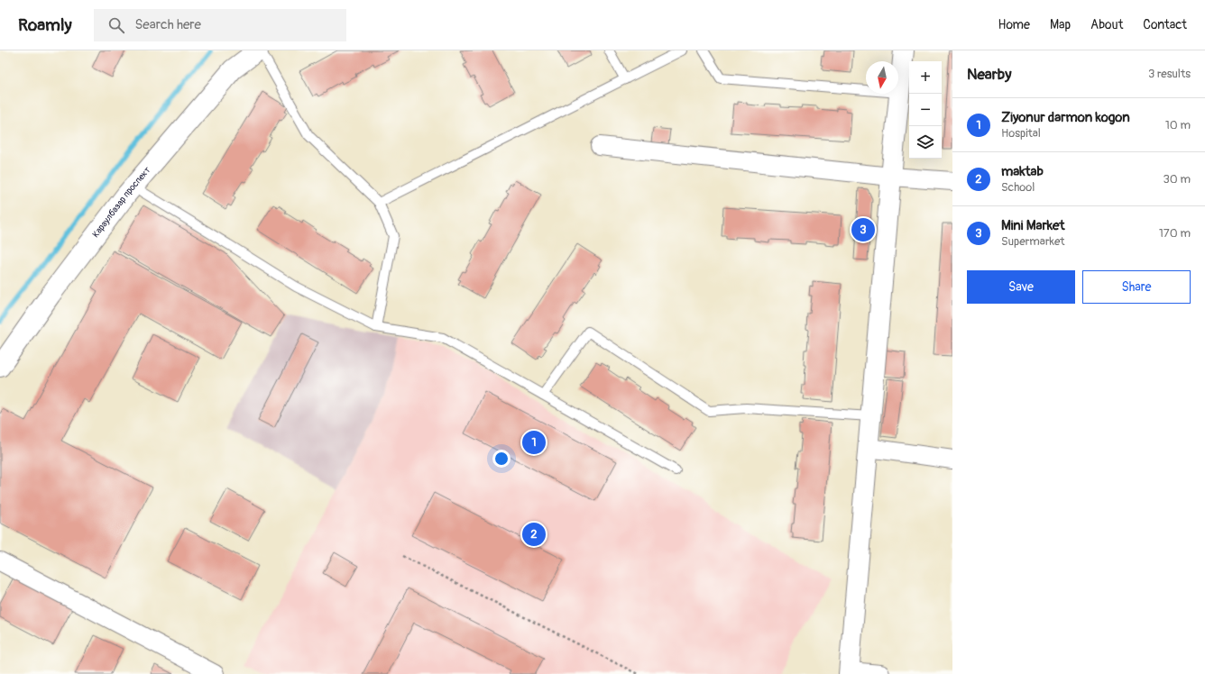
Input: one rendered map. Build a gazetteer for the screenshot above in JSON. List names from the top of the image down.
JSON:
{
  "streets": {
    "street": ["Караулбазар проспект"]
  },
  "north": "bottom",
  "page": {
    "header": "Roamly",
    "search": "Search here",
    "nav": [
      "Home",
      "Map",
      "About",
      "Contact"
    ],
    "heading": ["Nearby", "3 results"],
    "map_buttons": ["+", "−"],
    "list": [
      {
        "mark": "1",
        "name": "Ziyonur darmon kogon",
        "note": "Hospital",
        "value": "10 m"
      },
      {
        "mark": "2",
        "name": "maktab",
        "note": "School",
        "value": "30 m"
      },
      {
        "mark": "3",
        "name": "Mini Market",
        "note": "Supermarket",
        "value": "170 m"
      }
    ],
    "pins": ["3", "1", "2"],
    "buttons": ["Save", "Share"]
  }
}
